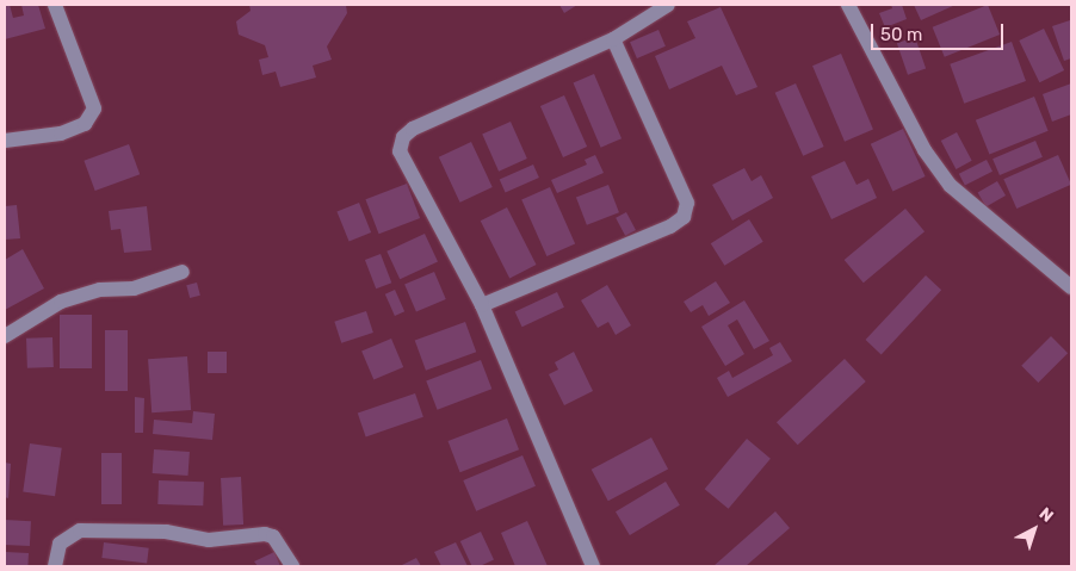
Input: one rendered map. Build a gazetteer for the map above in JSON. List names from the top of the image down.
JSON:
{
  "scale_bar": "50 m",
  "north": "top right"
}
